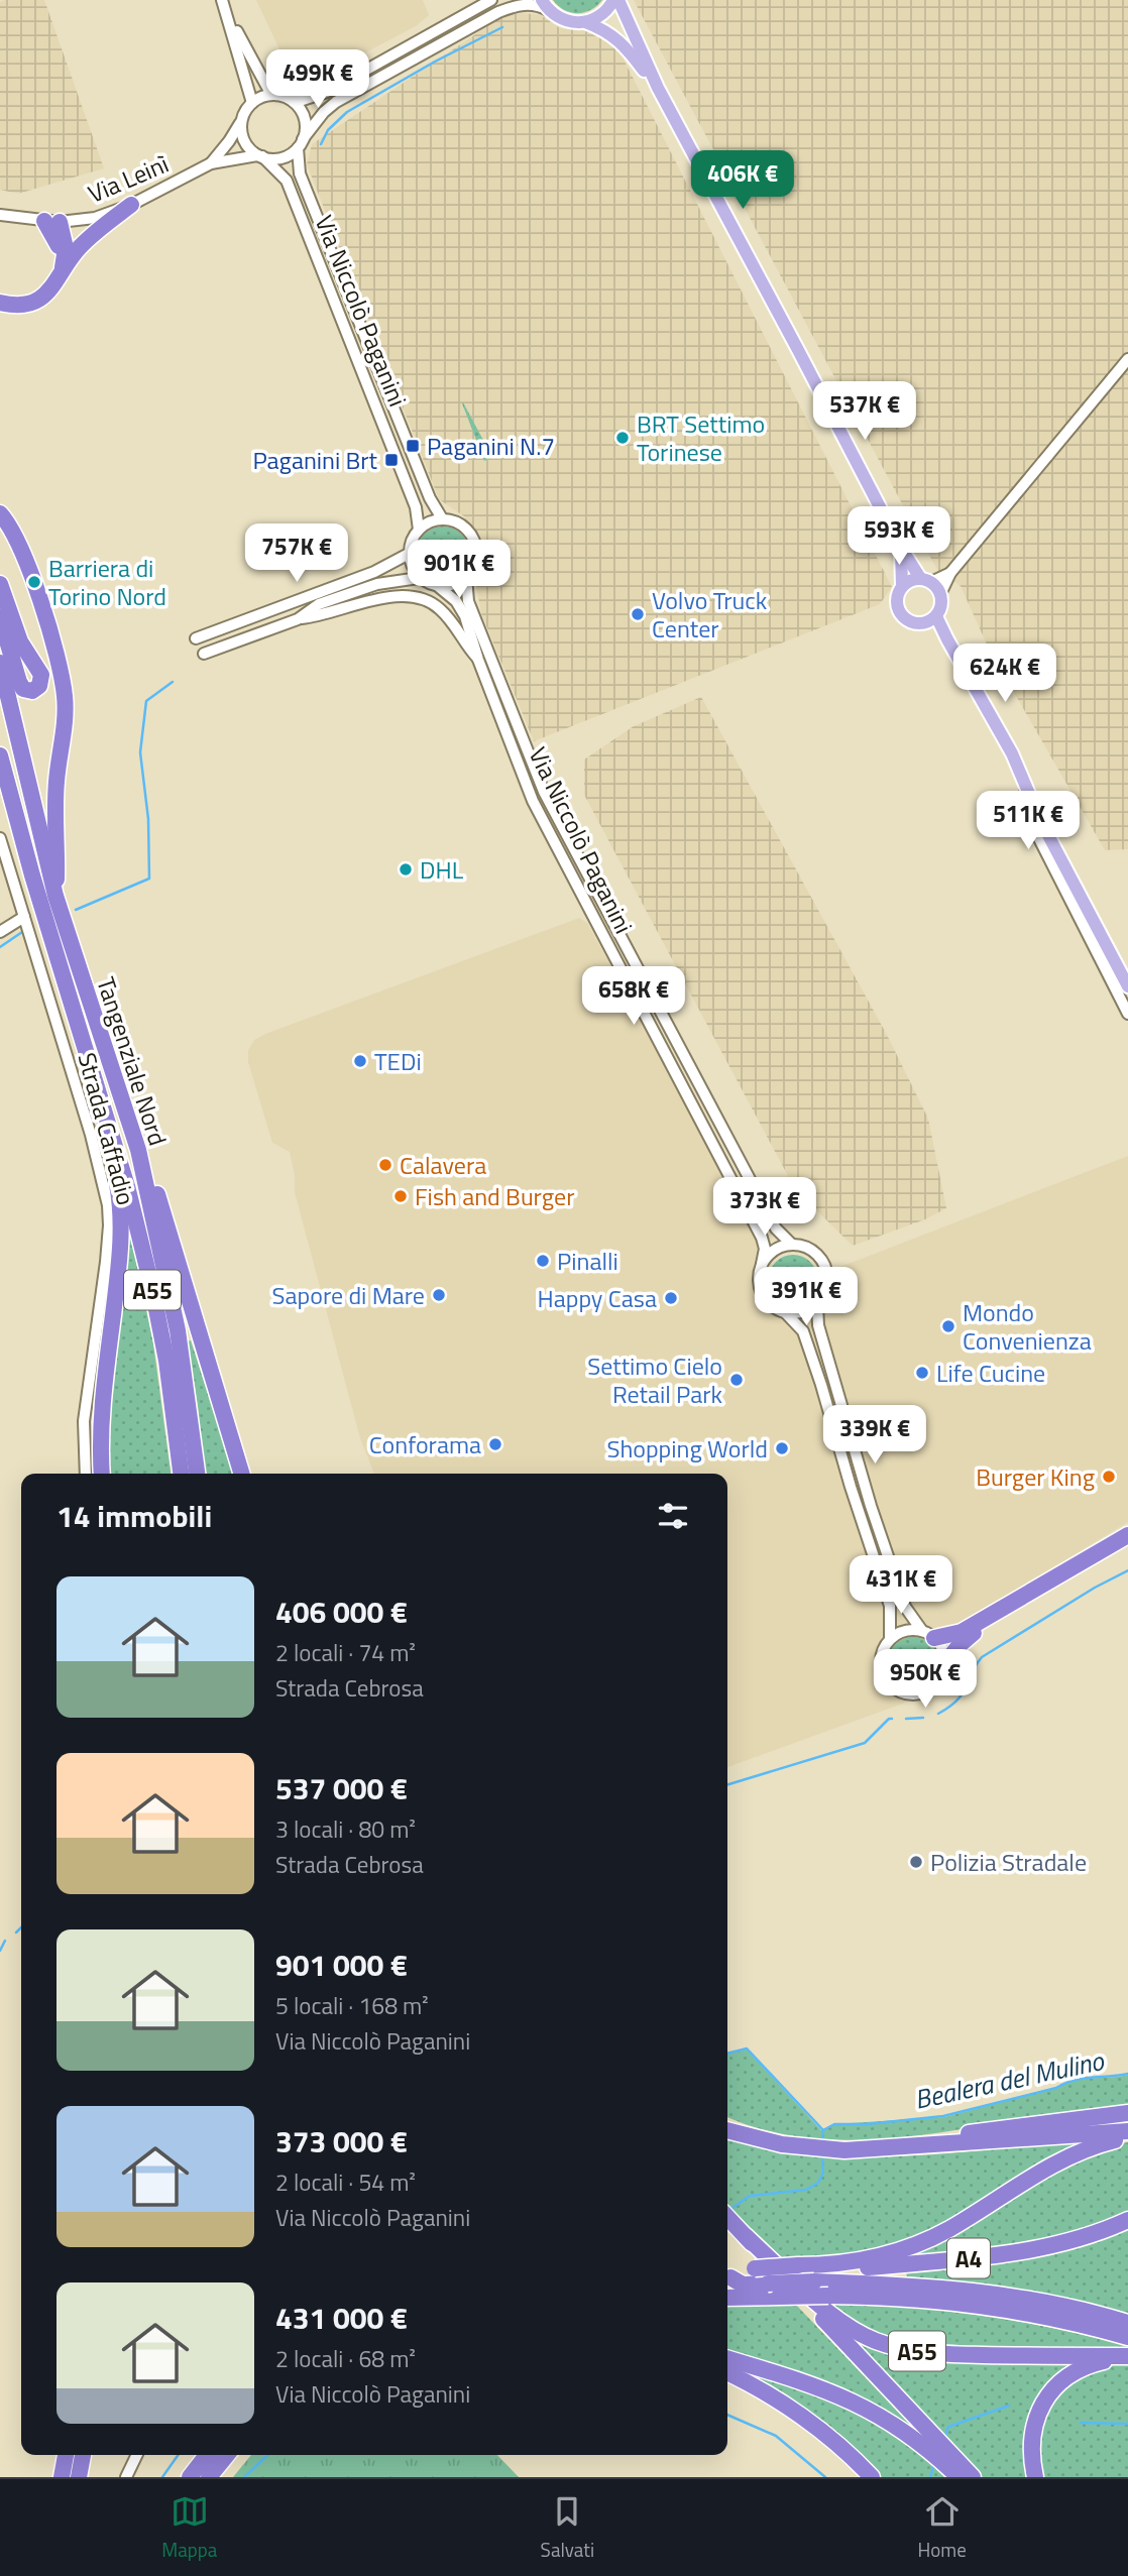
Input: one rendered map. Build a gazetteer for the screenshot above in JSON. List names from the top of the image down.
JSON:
{
  "streets": {
    "highway": ["Tangenziale Nord", "A55", "A4"],
    "street": ["Via Leinì", "Via Niccolò Paganini", "Strada Caffadio"]
  },
  "crossings": [
    ["Via Leinì", "Via Niccolò Paganini"],
    ["Tangenziale Nord", "A55"]
  ],
  "water": ["Bealera del Mulino"],
  "places": {
    "other": [
      "BRT Settimo Torinese",
      "Barriera di Torino Nord",
      "Volvo Truck Center",
      "DHL",
      "TEDi",
      "Calavera",
      "Fish and Burger",
      "Pinalli",
      "Sapore di Mare",
      "Happy Casa",
      "Mondo Convenienza",
      "Life Cucine",
      "Settimo Cielo Retail Park",
      "Conforama",
      "Shopping World",
      "Burger King",
      "Polizia Stradale"
    ],
    "transit": ["Paganini N.7", "Paganini Brt"]
  },
  "page": {
    "price": [
      "499K €",
      "406K €",
      "537K €",
      "593K €",
      "757K €",
      "901K €",
      "624K €",
      "511K €",
      "658K €",
      "373K €",
      "391K €",
      "339K €",
      "431K €",
      "950K €"
    ],
    "heading": "14 immobili",
    "list": [
      {
        "name": "406 000 €",
        "note": "2 locali · 74 m² · Strada Cebrosa"
      },
      {
        "name": "537 000 €",
        "note": "3 locali · 80 m² · Strada Cebrosa"
      },
      {
        "name": "901 000 €",
        "note": "5 locali · 168 m² · Via Niccolò Paganini"
      },
      {
        "name": "373 000 €",
        "note": "2 locali · 54 m² · Via Niccolò Paganini"
      },
      {
        "name": "431 000 €",
        "note": "2 locali · 68 m² · Via Niccolò Paganini"
      }
    ],
    "tabs": ["Mappa", "Salvati", "Home"]
  }
}
